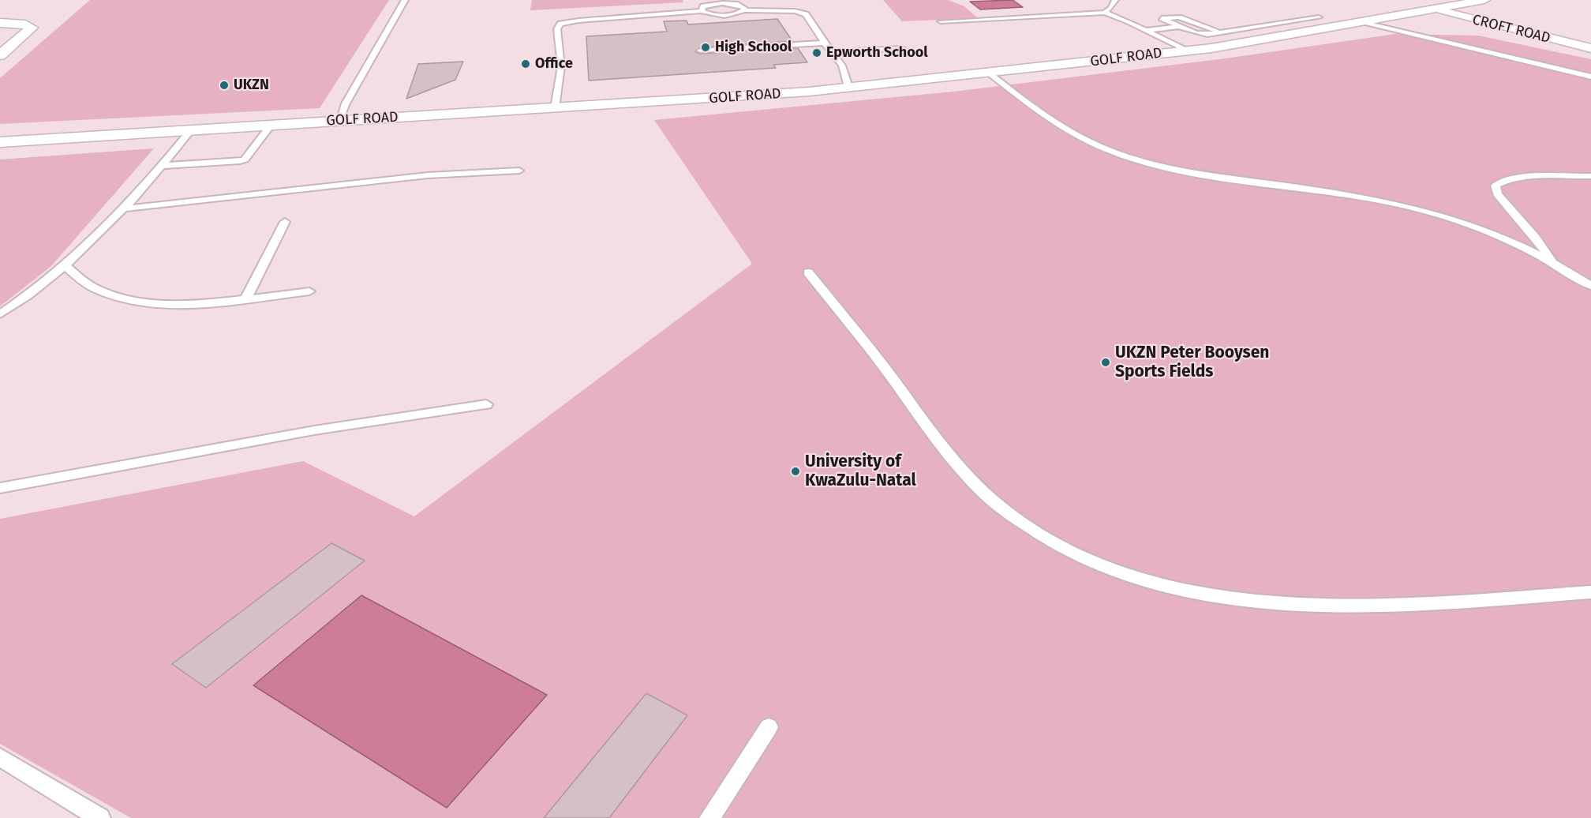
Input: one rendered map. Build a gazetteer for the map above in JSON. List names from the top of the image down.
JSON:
{
  "streets": {
    "street": ["CROFT ROAD", "GOLF ROAD"]
  },
  "crossings": [
    ["CROFT ROAD", "GOLF ROAD"]
  ],
  "places": [
    "High School",
    "Epworth School",
    "Office",
    "UKZN",
    "UKZN Peter Booysen Sports Fields",
    "University of KwaZulu-Natal"
  ]
}
